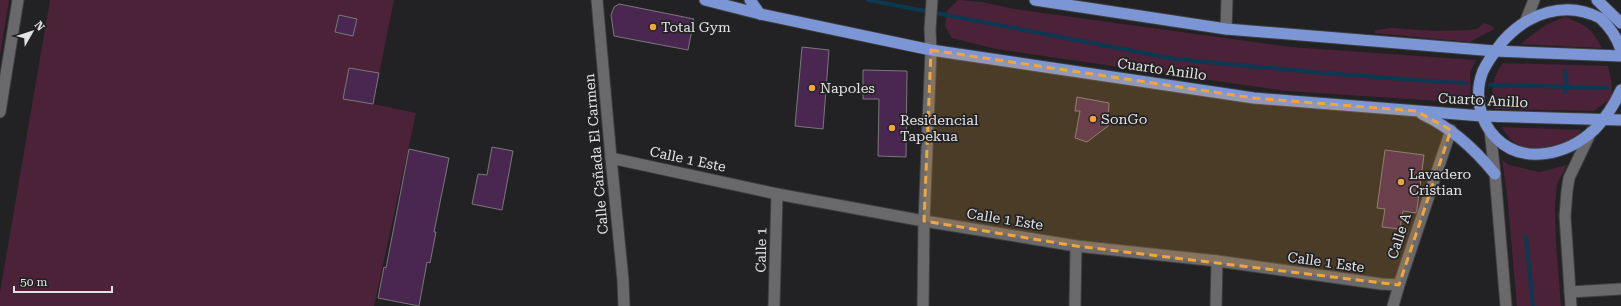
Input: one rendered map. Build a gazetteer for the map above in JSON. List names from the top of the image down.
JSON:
{
  "streets": {
    "highway": ["Cuarto Anillo"],
    "street": [
      "Calle Cañada El Carmen",
      "Calle 1 Este",
      "Calle A",
      "Calle 1"
    ]
  },
  "crossings": [
    ["Calle Cañada El Carmen", "Calle 1 Este"],
    ["Calle 1 Este", "Calle A"],
    ["Calle 1 Este", "Calle 1"]
  ],
  "places": [
    "Total Gym",
    "Napoles",
    "SonGo",
    "Residencial Tapekua",
    "Lavadero Cristian"
  ],
  "scale_bar": "50 m",
  "north": "top right"
}
